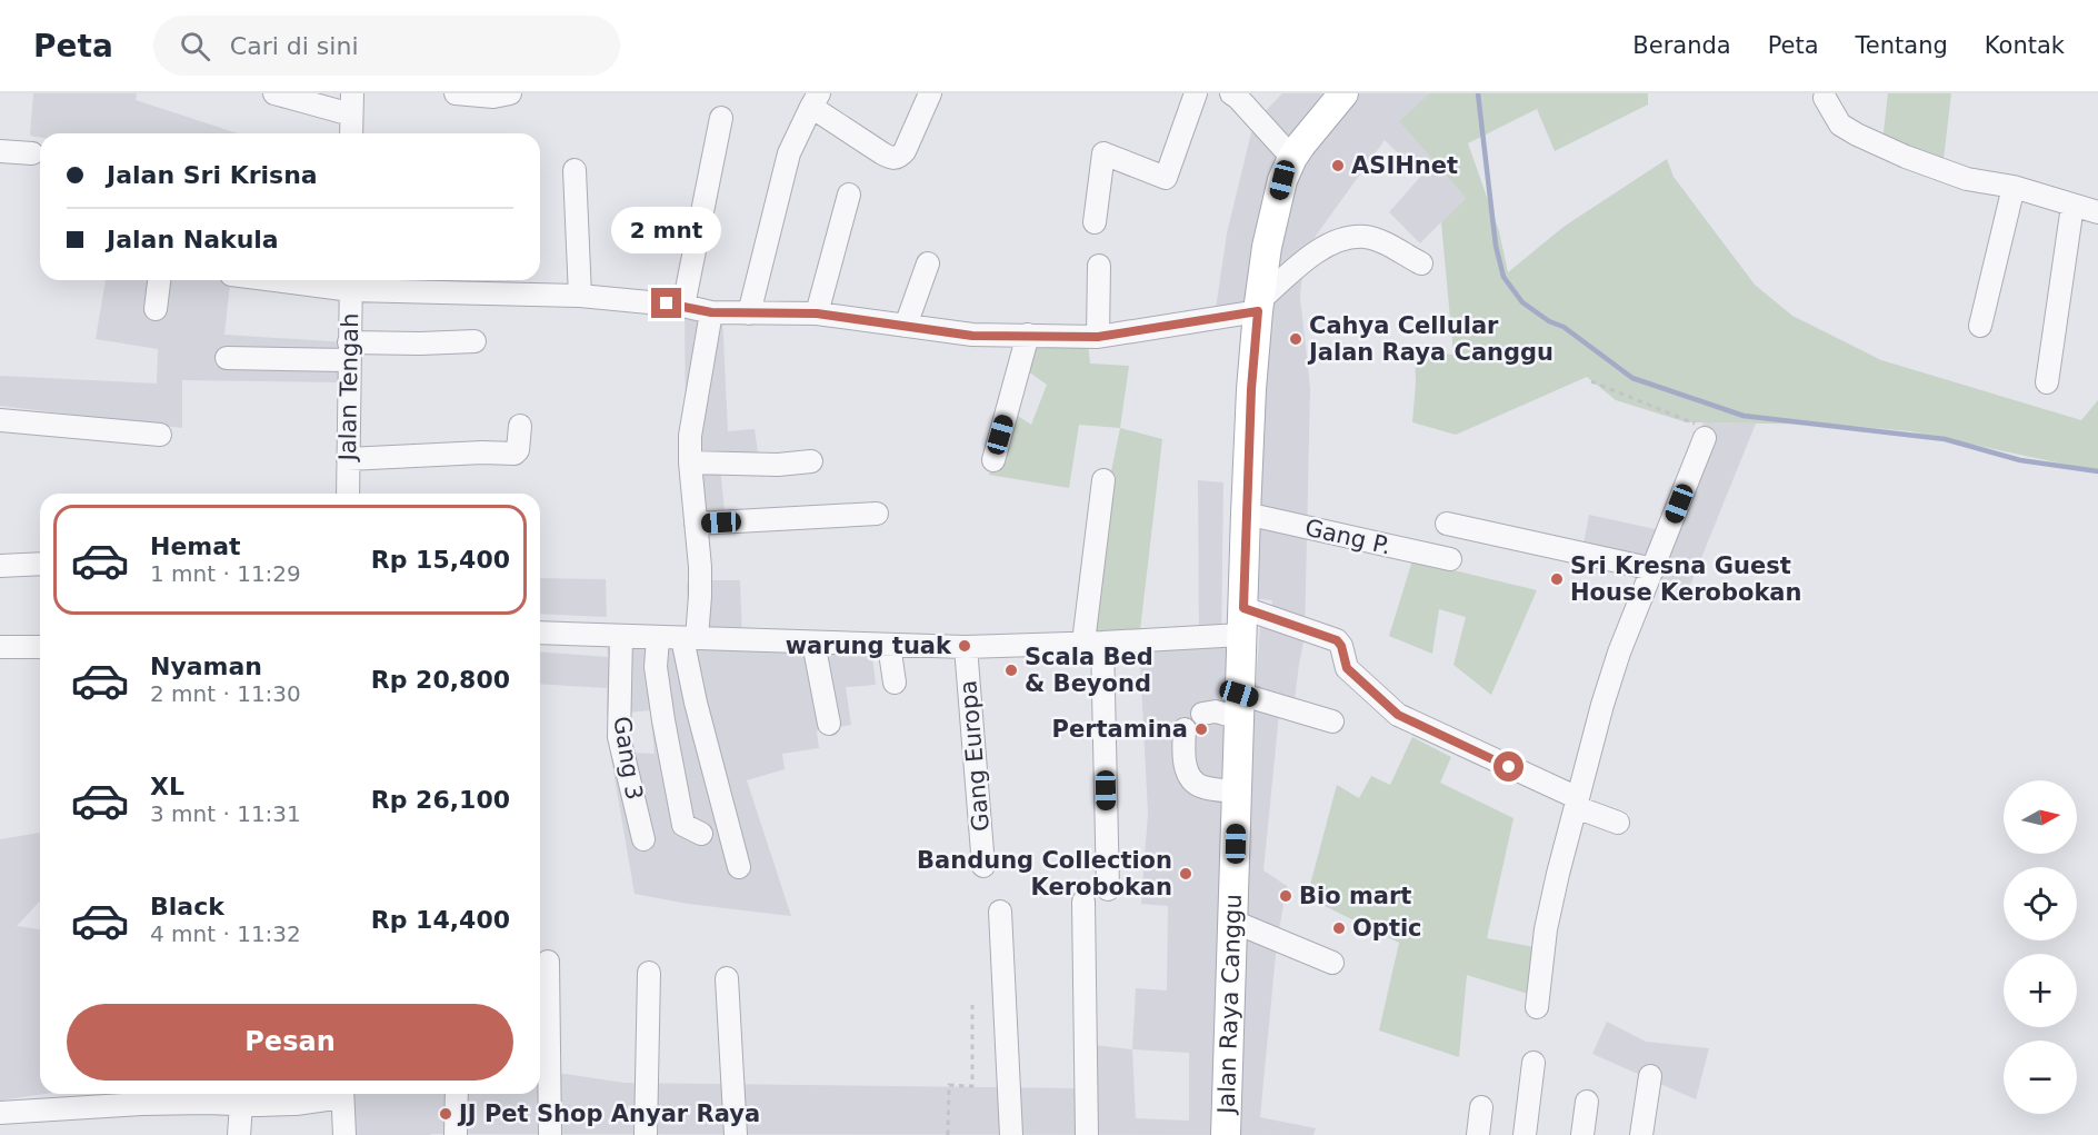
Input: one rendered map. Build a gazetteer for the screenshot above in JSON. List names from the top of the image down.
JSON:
{
  "streets": {
    "main road": ["Jalan Raya Canggu"],
    "street": [
      "Jalan Tengah",
      "Gang P.",
      "Gang Europa",
      "Gang 3"
    ]
  },
  "crossings": [
    ["Gang P.", "Jalan Raya Canggu"]
  ],
  "places": [
    "ASIHnet",
    "Cahya Cellular Jalan Raya Canggu",
    "Sri Kresna Guest House Kerobokan",
    "warung tuak",
    "Scala Bed & Beyond",
    "Pertamina",
    "Bandung Collection Kerobokan",
    "Bio mart",
    "Optic",
    "JJ Pet Shop Anyar Raya"
  ],
  "north": "right",
  "page": {
    "header": "Peta",
    "search": "Cari di sini",
    "nav": [
      "Beranda",
      "Peta",
      "Tentang",
      "Kontak"
    ],
    "banner": ["Jalan Sri Krisna", "Jalan Nakula"],
    "bubble": "2 mnt",
    "list": [
      {
        "name": "Hemat",
        "note": "1 mnt · 11:29",
        "value": "Rp 15,400"
      },
      {
        "name": "Nyaman",
        "note": "2 mnt · 11:30",
        "value": "Rp 20,800"
      },
      {
        "name": "XL",
        "note": "3 mnt · 11:31",
        "value": "Rp 26,100"
      },
      {
        "name": "Black",
        "note": "4 mnt · 11:32",
        "value": "Rp 14,400"
      }
    ],
    "map_buttons": ["+", "−"],
    "buttons": "Pesan"
  }
}
